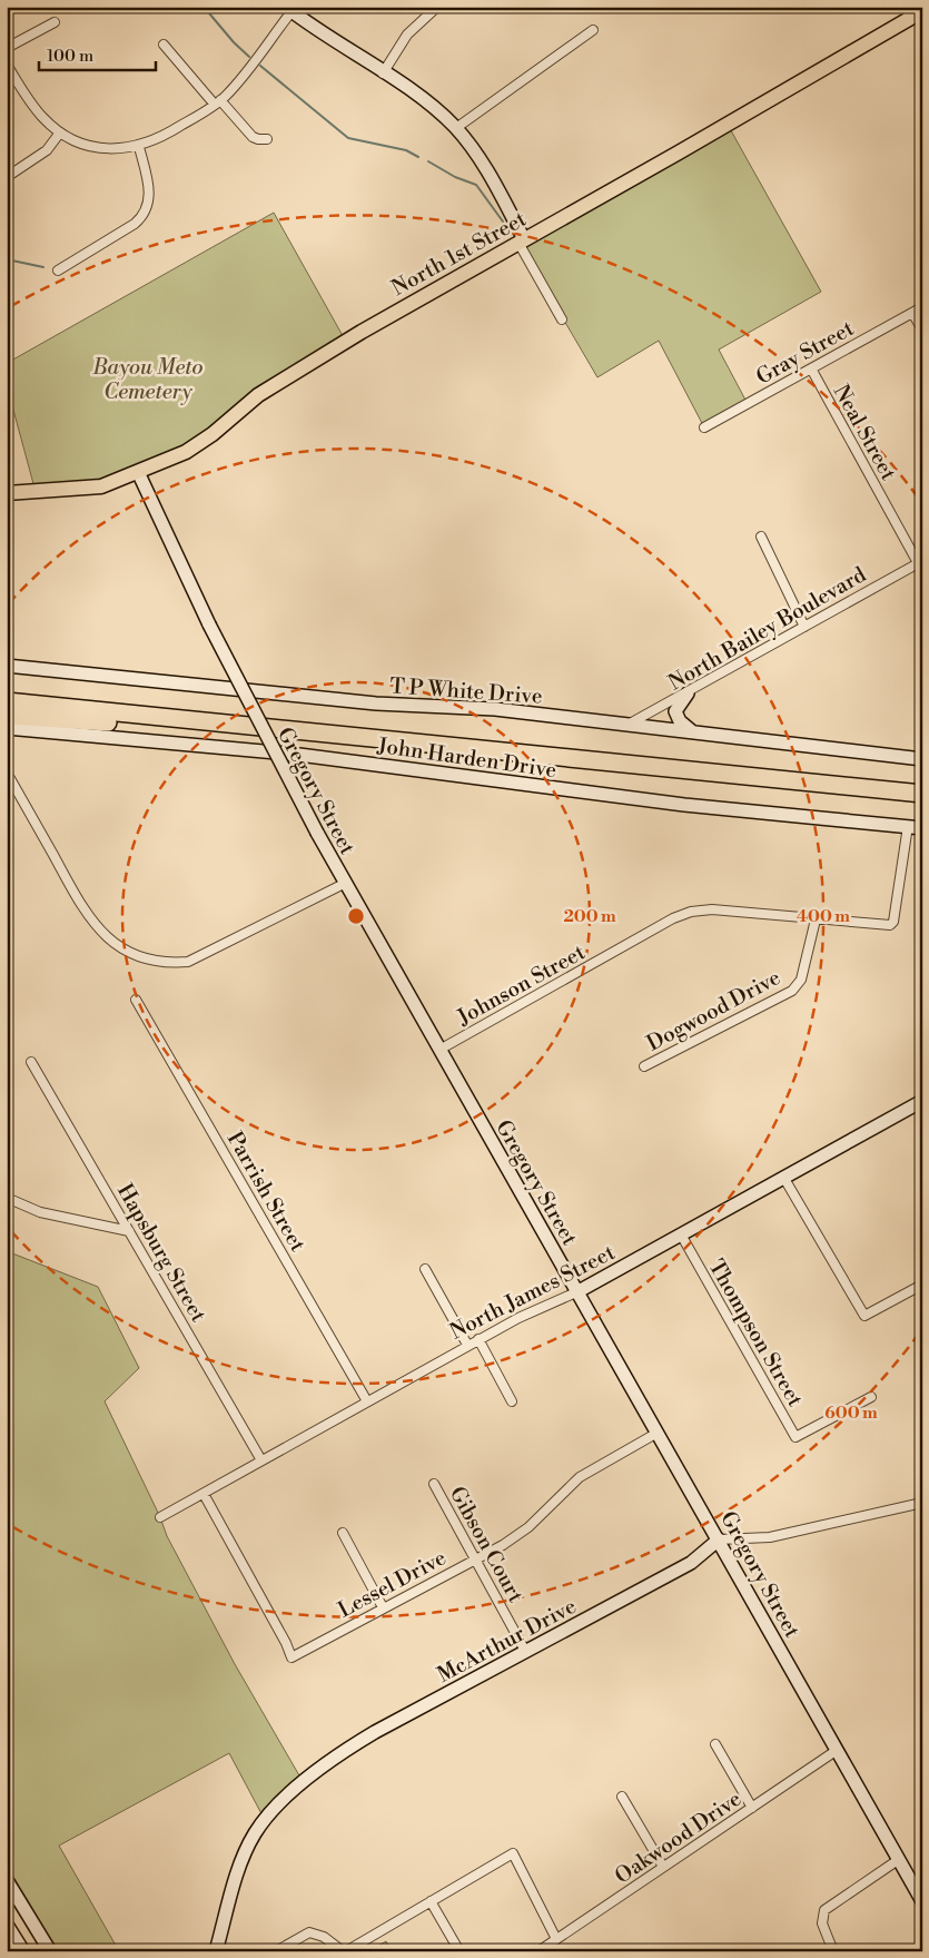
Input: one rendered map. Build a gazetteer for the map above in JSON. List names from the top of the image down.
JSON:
{
  "streets": {
    "main road": ["North 1st Street"],
    "street": [
      "Gray Street",
      "Neal Street",
      "North Bailey Boulevard",
      "T P White Drive",
      "John Harden Drive",
      "Gregory Street",
      "Johnson Street",
      "Dogwood Drive",
      "Parrish Street",
      "Hapsburg Street",
      "North James Street",
      "Thompson Street",
      "Gibson Court",
      "Lessel Drive",
      "McArthur Drive",
      "Oakwood Drive"
    ]
  },
  "crossings": [
    ["North 1st Street", "Gregory Street"],
    ["Gray Street", "Neal Street"],
    ["Neal Street", "North Bailey Boulevard"],
    ["North Bailey Boulevard", "T P White Drive"],
    ["John Harden Drive", "Johnson Street"],
    ["Gregory Street", "Johnson Street"],
    ["Gregory Street", "North James Street"],
    ["Gregory Street", "Lessel Drive"],
    ["Gregory Street", "McArthur Drive"],
    ["Gregory Street", "Oakwood Drive"],
    ["Johnson Street", "Dogwood Drive"],
    ["Parrish Street", "North James Street"],
    ["Hapsburg Street", "North James Street"],
    ["North James Street", "Thompson Street"],
    ["North James Street", "Lessel Drive"],
    ["Gibson Court", "Lessel Drive"],
    ["Gibson Court", "McArthur Drive"]
  ],
  "parks": ["Bayou Meto Cemetery"],
  "scale_bar": "100 m",
  "rings": ["200 m", "400 m", "600 m"]
}
